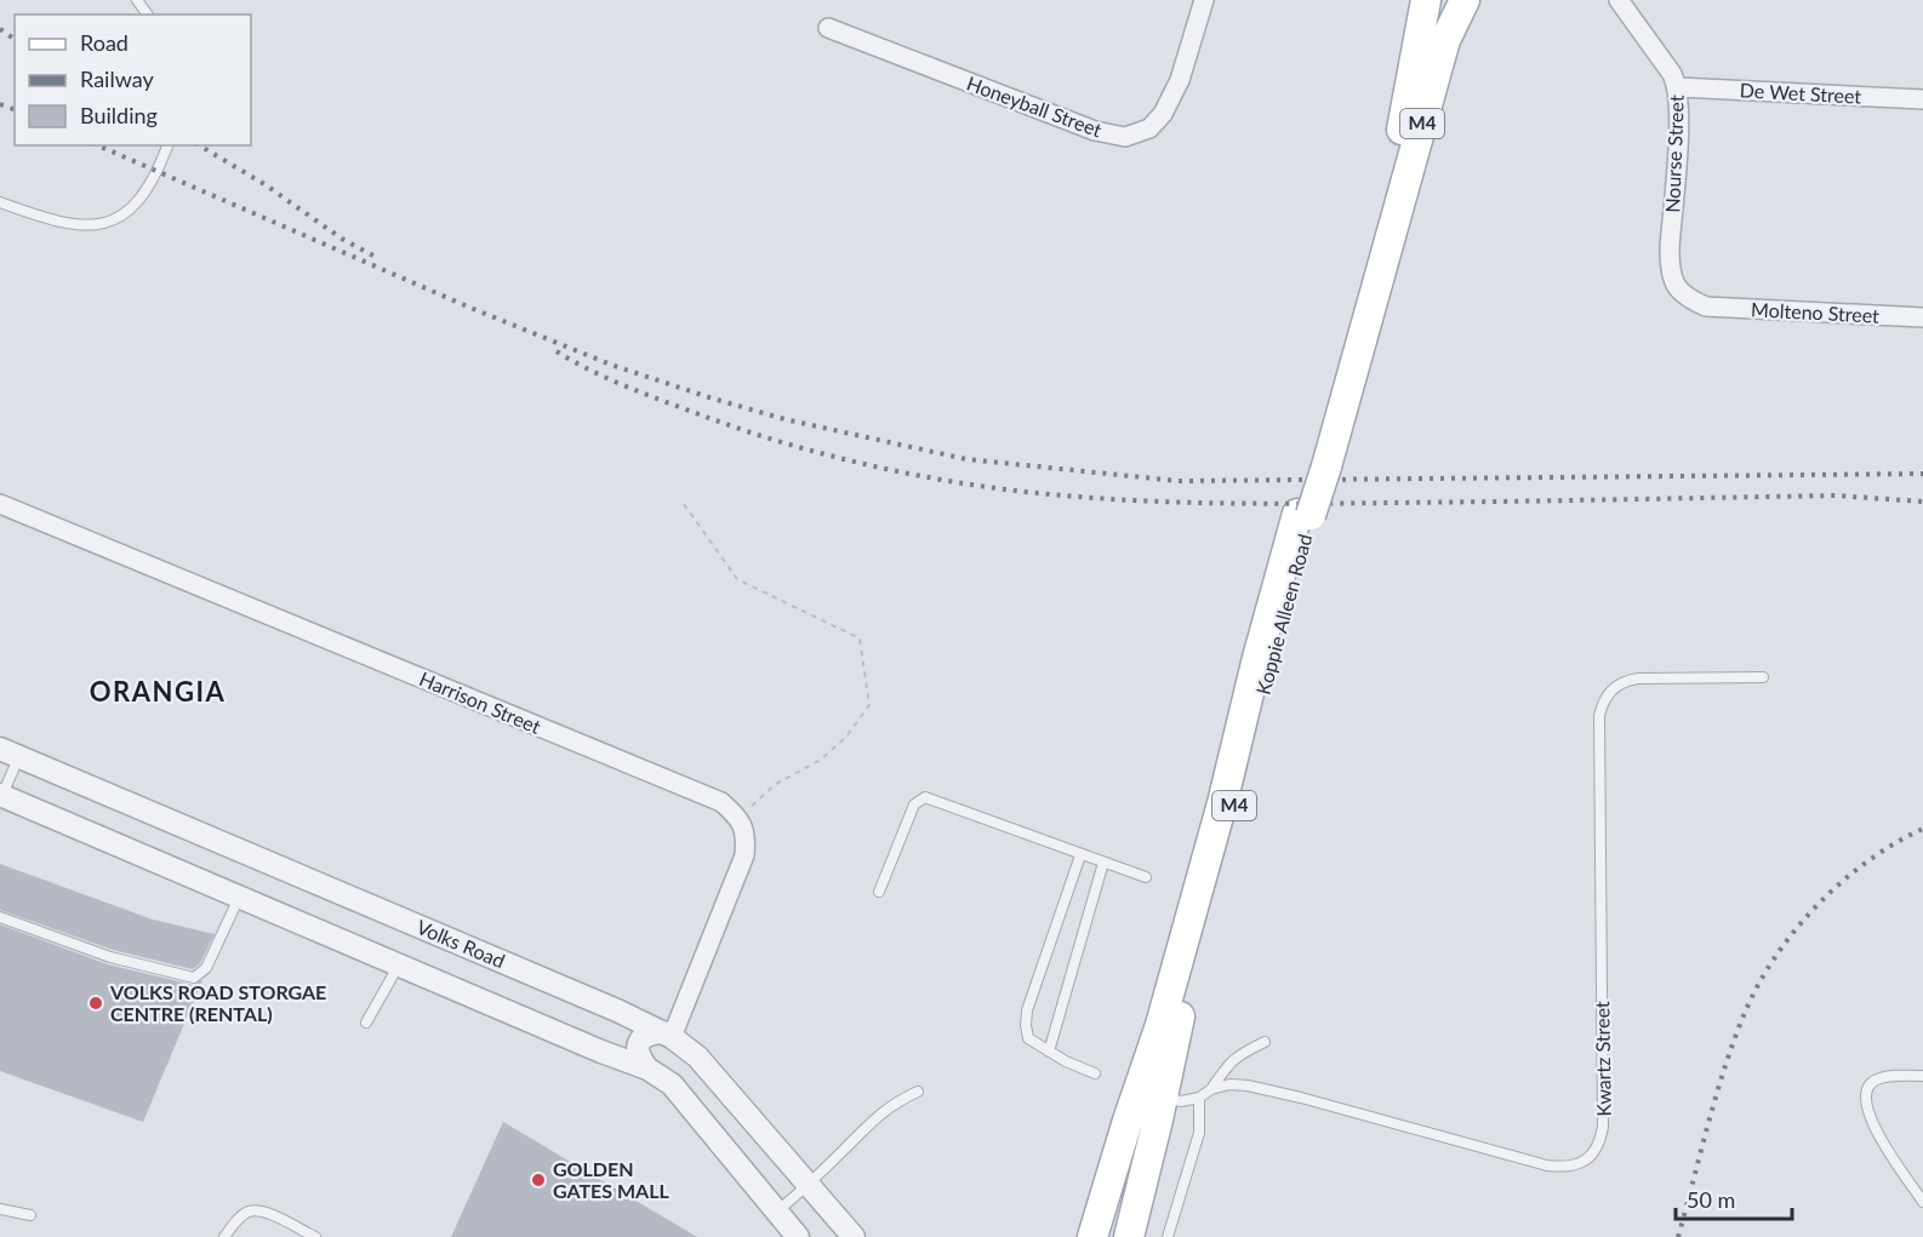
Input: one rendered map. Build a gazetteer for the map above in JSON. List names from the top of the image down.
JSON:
{
  "streets": {
    "main road": ["M4", "Koppie Alleen Road"],
    "street": [
      "De Wet Street",
      "Honeyball Street",
      "Nourse Street",
      "Molteno Street",
      "Harrison Street",
      "Volks Road"
    ],
    "lane": ["Kwartz Street"]
  },
  "crossings": [
    ["De Wet Street", "Nourse Street"],
    ["Nourse Street", "Molteno Street"]
  ],
  "districts": ["ORANGIA"],
  "places": ["VOLKS ROAD STORGAE CENTRE (RENTAL)", "GOLDEN GATES MALL"],
  "legend": ["Road", "Railway", "Building"],
  "scale_bar": "50 m"
}
